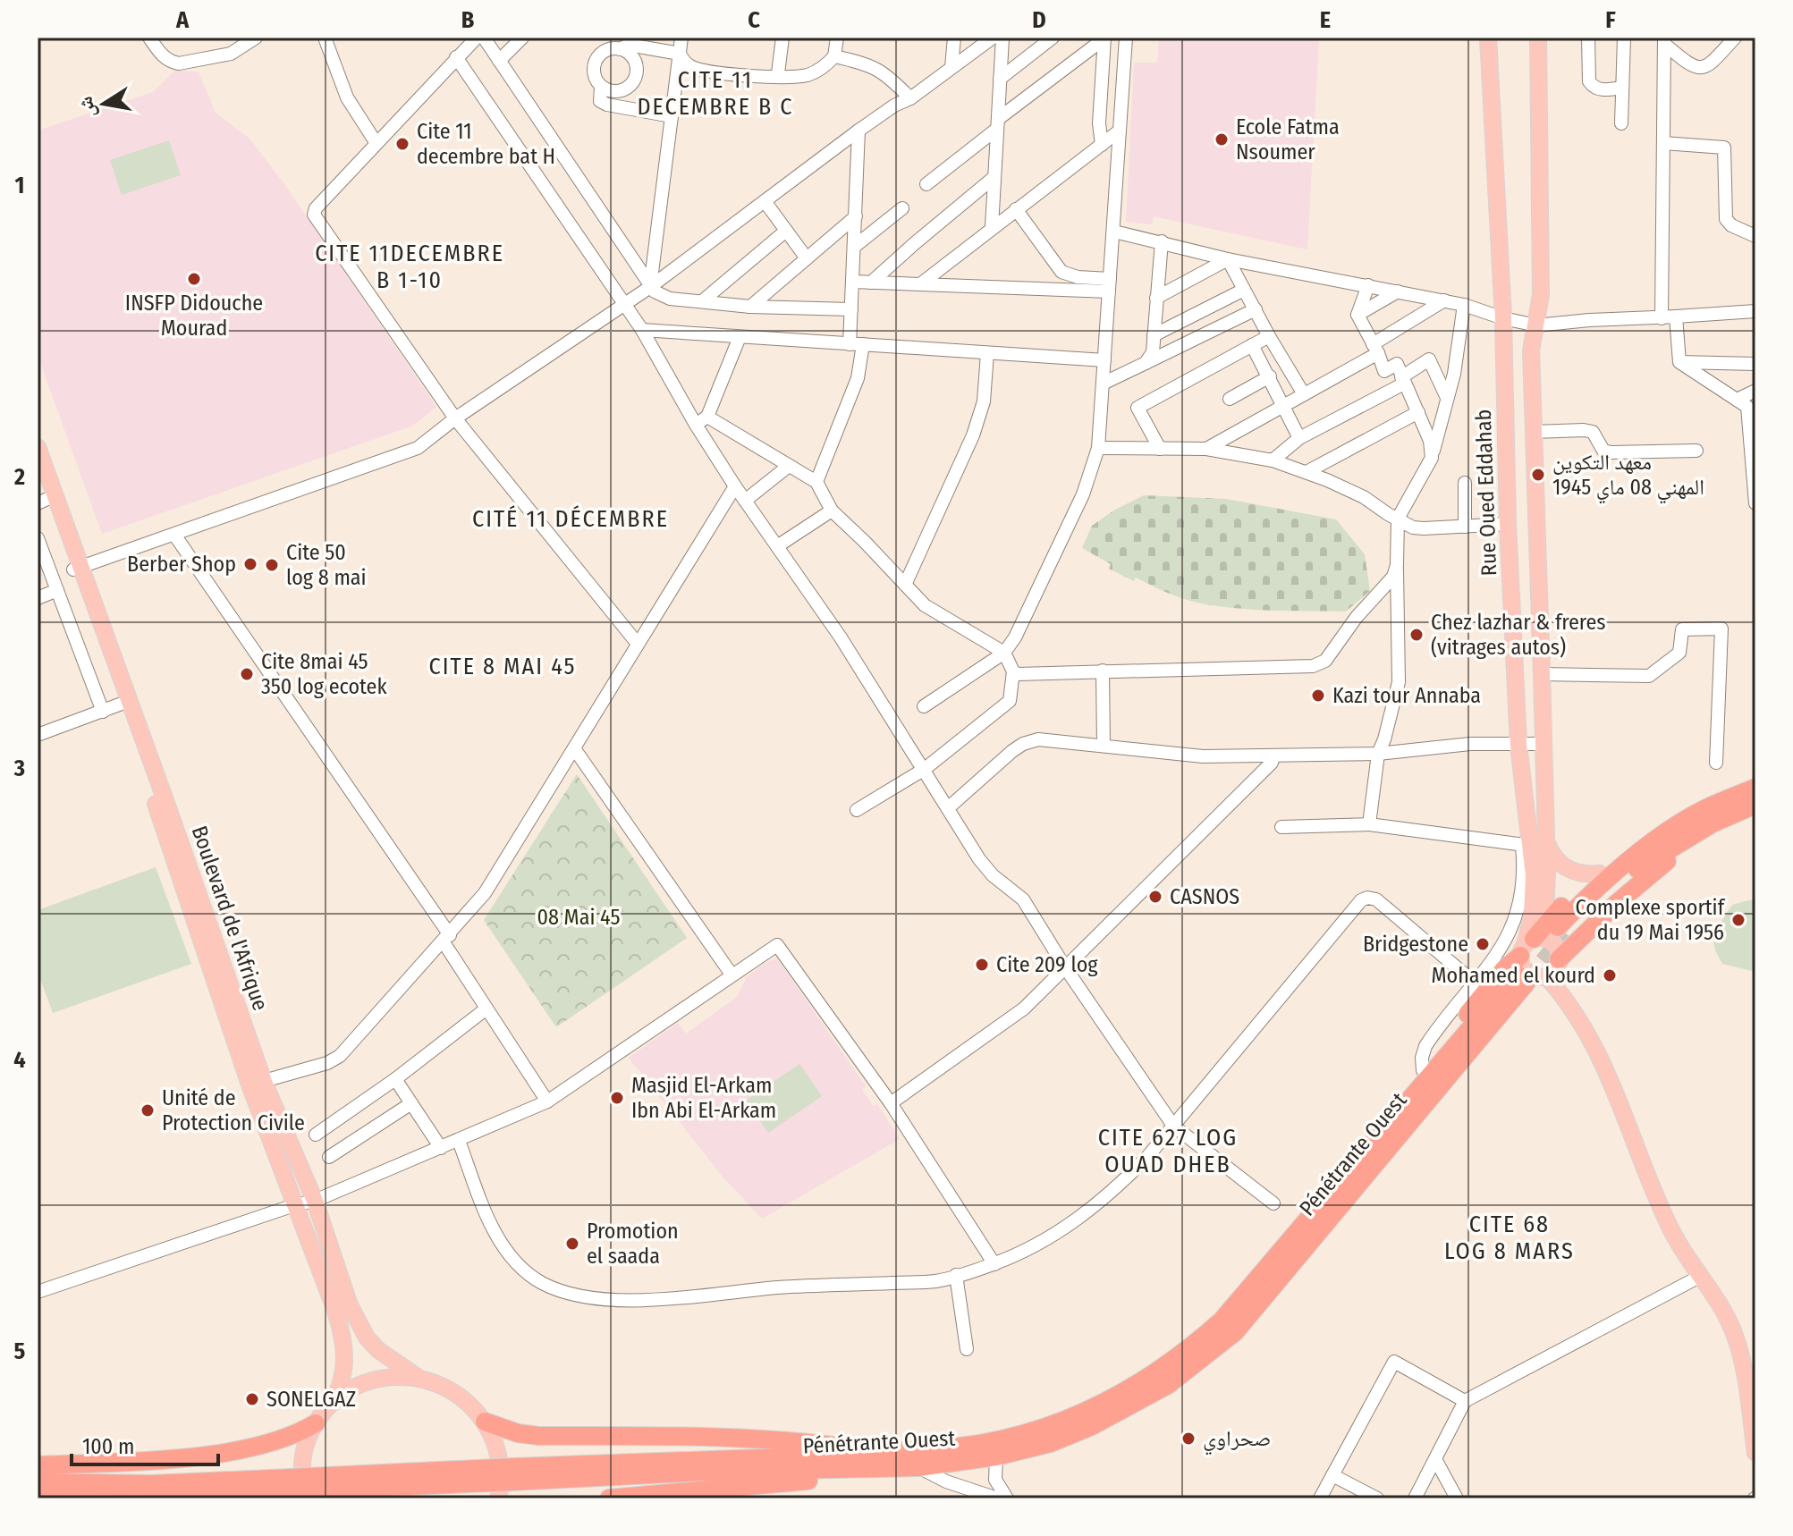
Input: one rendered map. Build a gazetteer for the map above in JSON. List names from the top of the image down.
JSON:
{
  "streets": {
    "highway": ["Pénétrante Ouest"],
    "main road": ["Rue Oued Eddahab", "Boulevard de l'Afrique"]
  },
  "crossings": [
    ["Rue Oued Eddahab", "Pénétrante Ouest"]
  ],
  "districts": [
    "CITE 11 DECEMBRE B C",
    "CITE 11DECEMBRE B 1-10",
    "CITÉ 11 DÉCEMBRE",
    "CITE 8 MAI 45",
    "CITE 627 LOG OUAD DHEB",
    "CITE 68 LOG 8 MARS"
  ],
  "parks": ["08 Mai 45"],
  "places": [
    "Ecole Fatma Nsoumer",
    "Cite 11 decembre bat H",
    "INSFP Didouche Mourad",
    "معهد التكوين المهني 08 ماي 1945",
    "Berber Shop",
    "Cite 50 log 8 mai",
    "Chez lazhar & freres (vitrages autos)",
    "Cite 8mai 45 350 log ecotek",
    "Kazi tour Annaba",
    "CASNOS",
    "Complexe sportif du 19 Mai 1956",
    "Bridgestone",
    "Cite 209 log",
    "Mohamed el kourd",
    "Masjid El-Arkam Ibn Abi El-Arkam",
    "Unité de Protection Civile",
    "Promotion el saada",
    "SONELGAZ",
    "صحراوي"
  ],
  "scale_bar": "100 m",
  "north": "left",
  "grid": {
    "columns": [
      "A",
      "B",
      "C",
      "D",
      "E",
      "F"
    ],
    "rows": [
      "1",
      "2",
      "3",
      "4",
      "5"
    ]
  }
}
